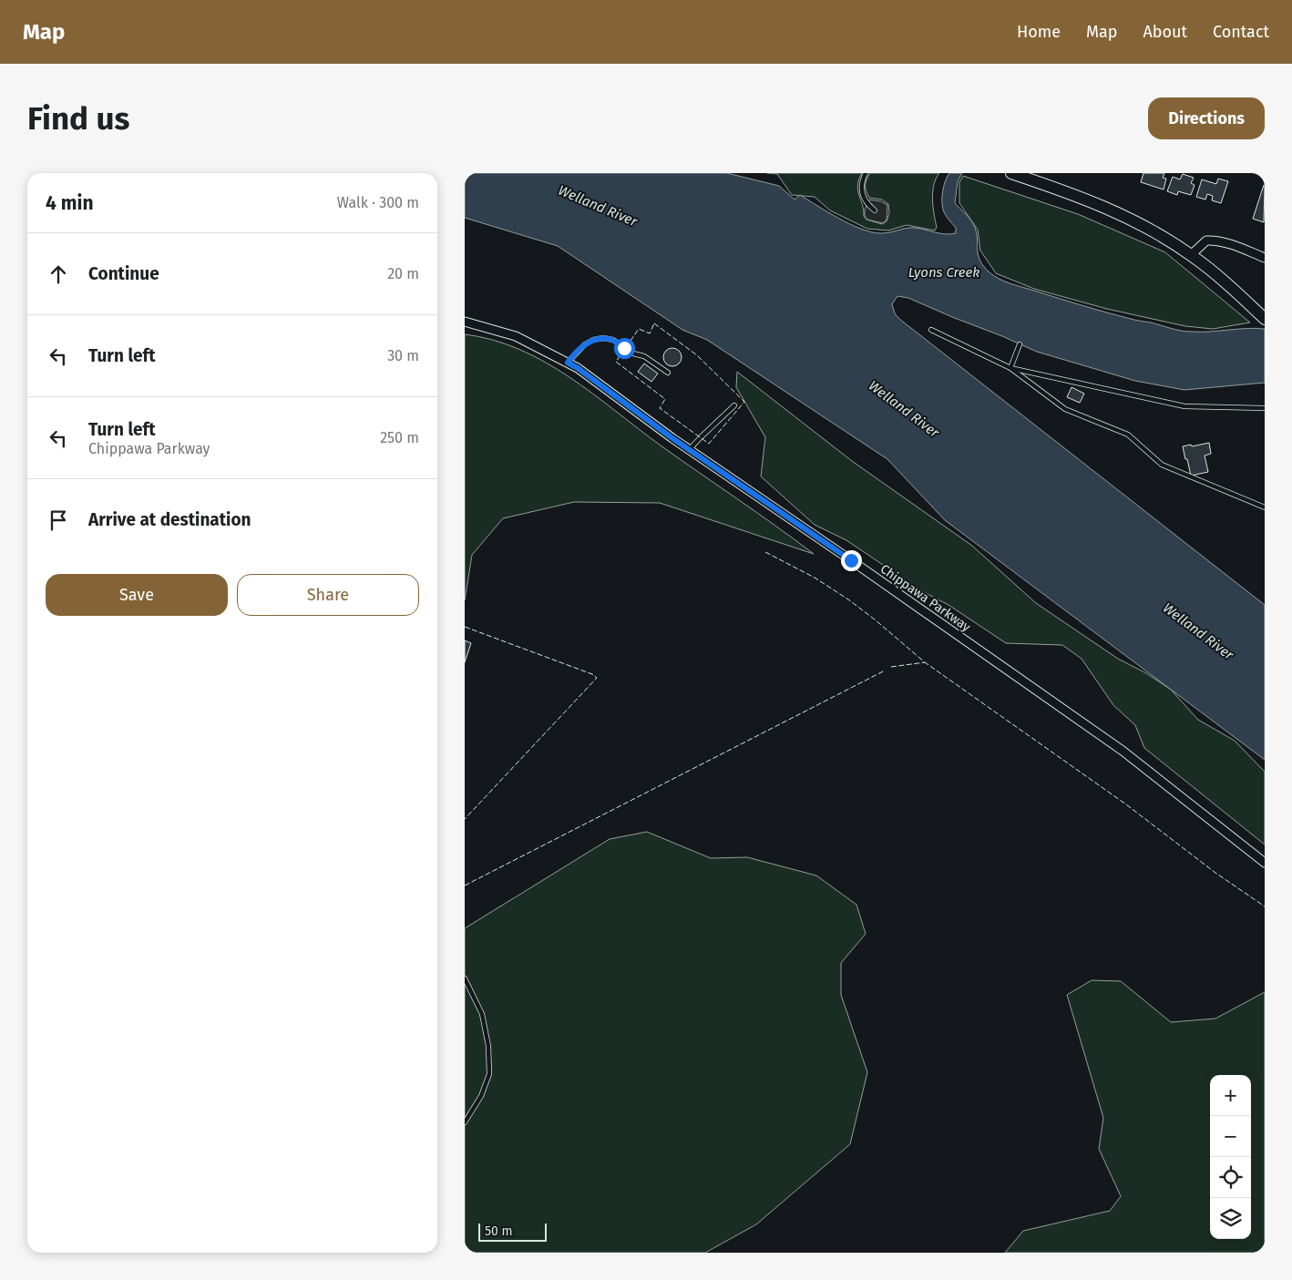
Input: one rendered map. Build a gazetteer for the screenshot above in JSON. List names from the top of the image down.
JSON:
{
  "streets": {
    "street": ["Chippawa Parkway"]
  },
  "water": ["Welland River", "Lyons Creek"],
  "scale_bar": "50 m",
  "page": {
    "header": "Map",
    "nav": [
      "Home",
      "Map",
      "About",
      "Contact"
    ],
    "buttons": [
      "Directions",
      ["Save", "Share"]
    ],
    "title": "Find us",
    "heading": ["4 min", "Walk · 300 m"],
    "list": [
      ["Continue", "20 m"],
      ["Turn left", "30 m"],
      ["Turn left", "Chippawa Parkway", "250 m"],
      "Arrive at destination"
    ],
    "map_buttons": ["+", "−"],
    "scale": "50 m"
  }
}
